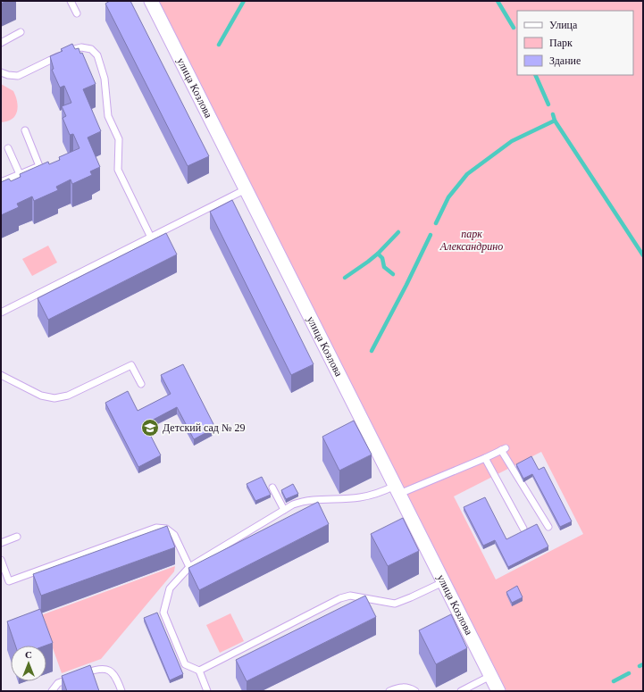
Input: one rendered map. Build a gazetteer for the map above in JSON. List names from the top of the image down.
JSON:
{
  "streets": {
    "street": ["улица Козлова"]
  },
  "parks": ["парк Александрино"],
  "places": {
    "school or university": ["Детский сад № 29"]
  },
  "legend": ["Улица", "Парк", "Здание"],
  "north": "top"
}
